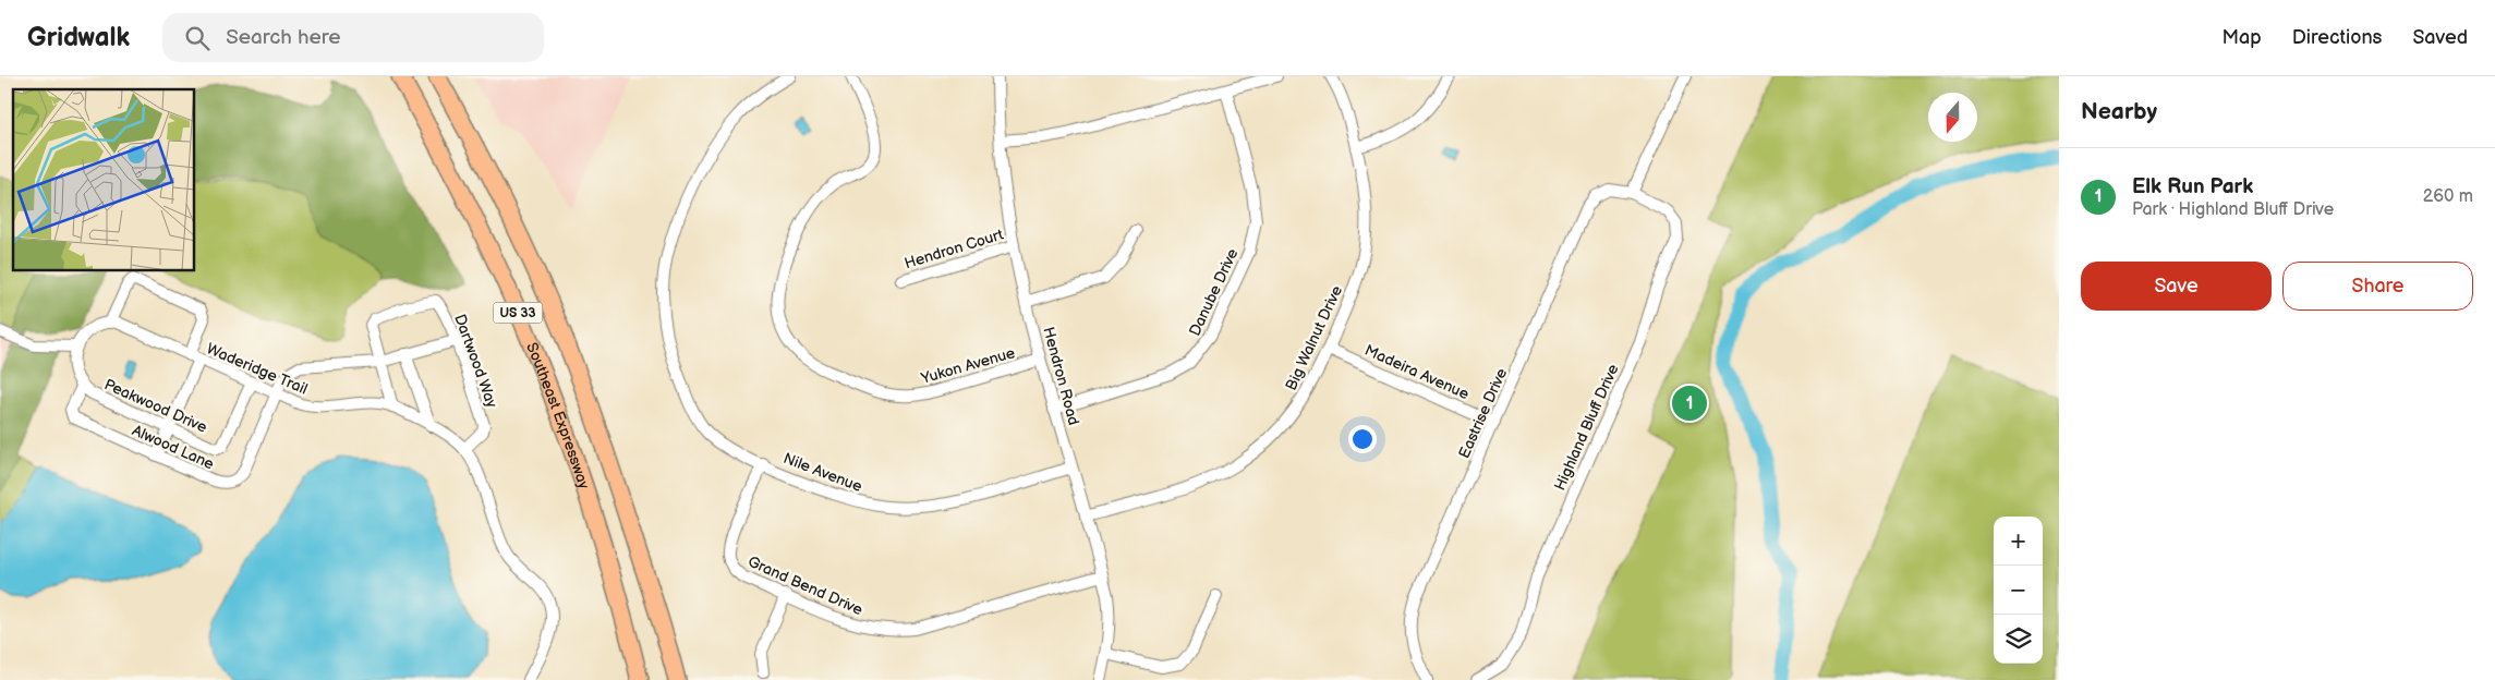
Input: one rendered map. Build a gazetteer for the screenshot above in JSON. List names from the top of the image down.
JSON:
{
  "streets": {
    "highway": ["US 33", "Southeast Expressway"],
    "street": [
      "Hendron Court",
      "Danube Drive",
      "Big Walnut Drive",
      "Dartwood Way",
      "Yukon Avenue",
      "Waderidge Trail",
      "Madeira Avenue",
      "Hendron Road",
      "Peakwood Drive",
      "Eastrise Drive",
      "Highland Bluff Drive",
      "Alwood Lane",
      "Nile Avenue",
      "Grand Bend Drive"
    ]
  },
  "crossings": [
    ["Hendron Court", "Hendron Road"],
    ["Danube Drive", "Hendron Road"],
    ["Big Walnut Drive", "Madeira Avenue"],
    ["Big Walnut Drive", "Hendron Road"],
    ["Dartwood Way", "Waderidge Trail"],
    ["Yukon Avenue", "Hendron Road"],
    ["Waderidge Trail", "Peakwood Drive"],
    ["Waderidge Trail", "Alwood Lane"],
    ["Madeira Avenue", "Eastrise Drive"],
    ["Hendron Road", "Nile Avenue"],
    ["Hendron Road", "Grand Bend Drive"],
    ["Peakwood Drive", "Alwood Lane"],
    ["Eastrise Drive", "Highland Bluff Drive"],
    ["Nile Avenue", "Grand Bend Drive"]
  ],
  "north": "bottom",
  "page": {
    "header": "Gridwalk",
    "search": "Search here",
    "nav": ["Map", "Directions", "Saved"],
    "heading": "Nearby",
    "list": [
      {
        "mark": "1",
        "name": "Elk Run Park",
        "note": "Park · Highland Bluff Drive",
        "value": "260 m"
      }
    ],
    "buttons": ["Save", "Share"],
    "pins": "1",
    "map_buttons": ["+", "−"]
  }
}
